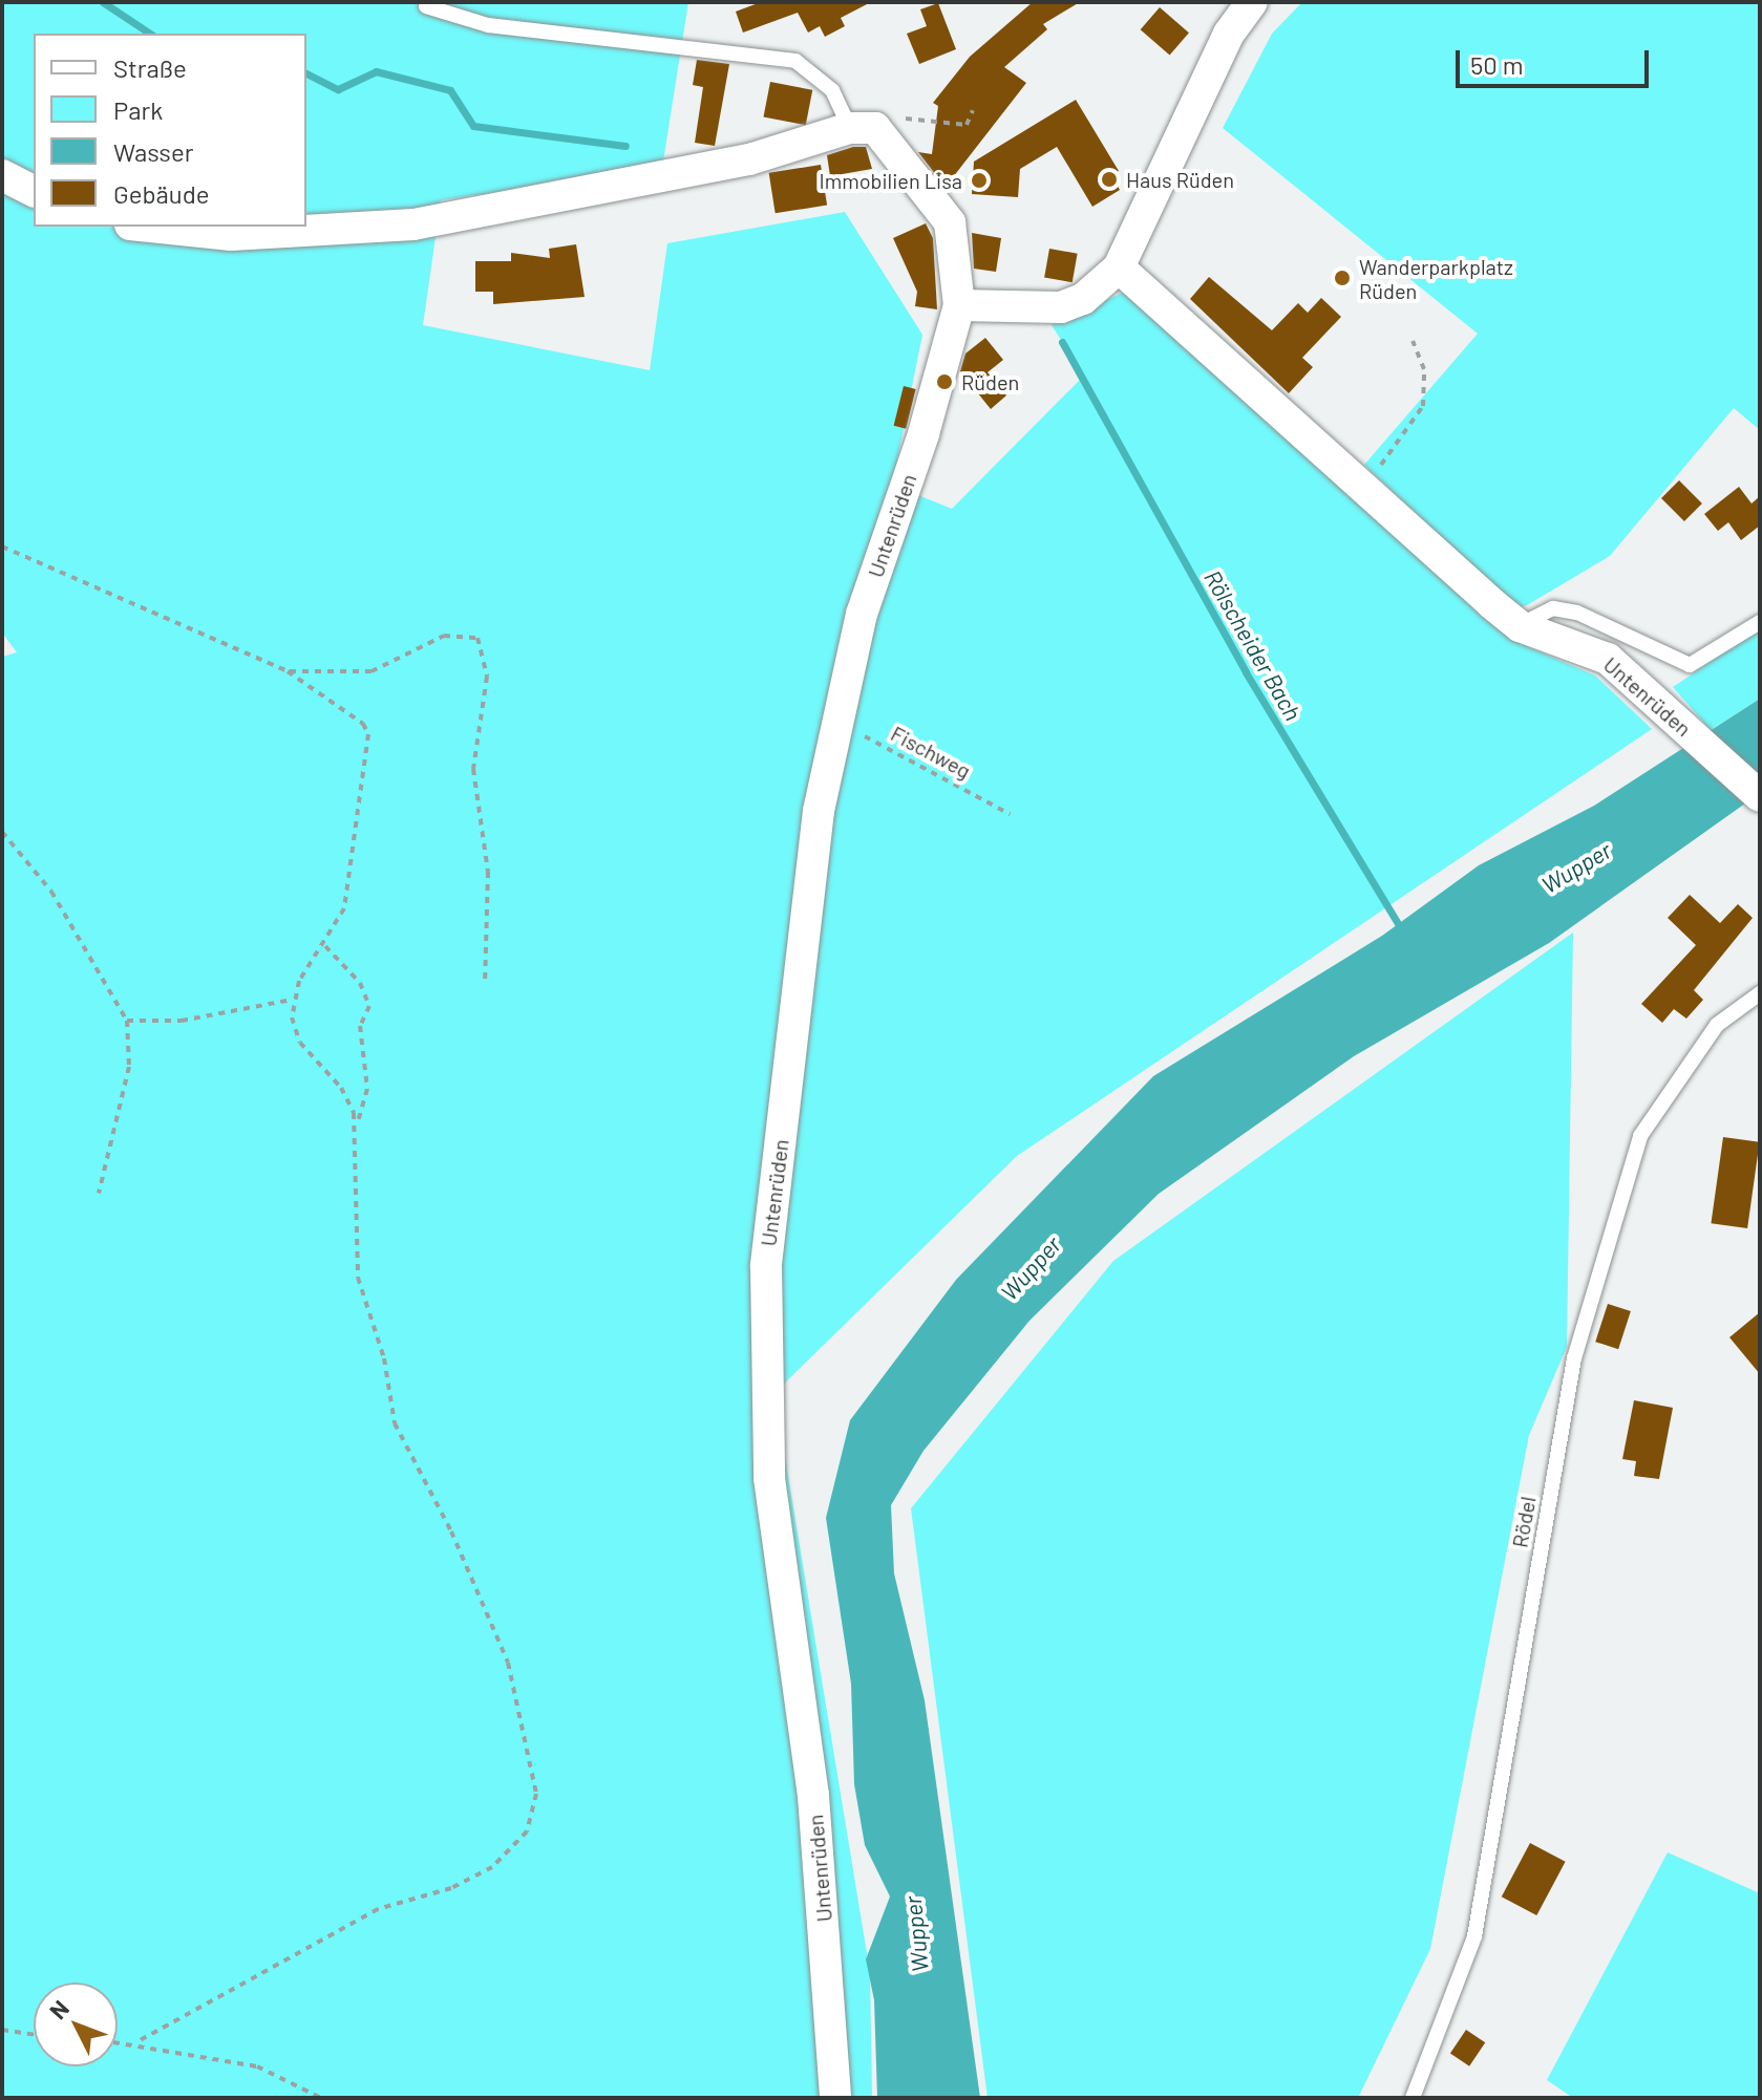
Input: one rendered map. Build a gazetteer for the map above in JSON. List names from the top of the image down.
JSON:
{
  "streets": {
    "street": ["Untenrüden"],
    "lane": ["Rödel"],
    "path": ["Fischweg"]
  },
  "crossings": [
    ["Untenrüden", "Fischweg"]
  ],
  "water": ["Rölscheider Bach", "Wupper"],
  "places": [
    "Haus Rüden",
    "Immobilien Lisa",
    "Wanderparkplatz Rüden",
    "Rüden"
  ],
  "legend": [
    "Straße",
    "Park",
    "Wasser",
    "Gebäude"
  ],
  "scale_bar": "50 m",
  "north": "top left"
}
